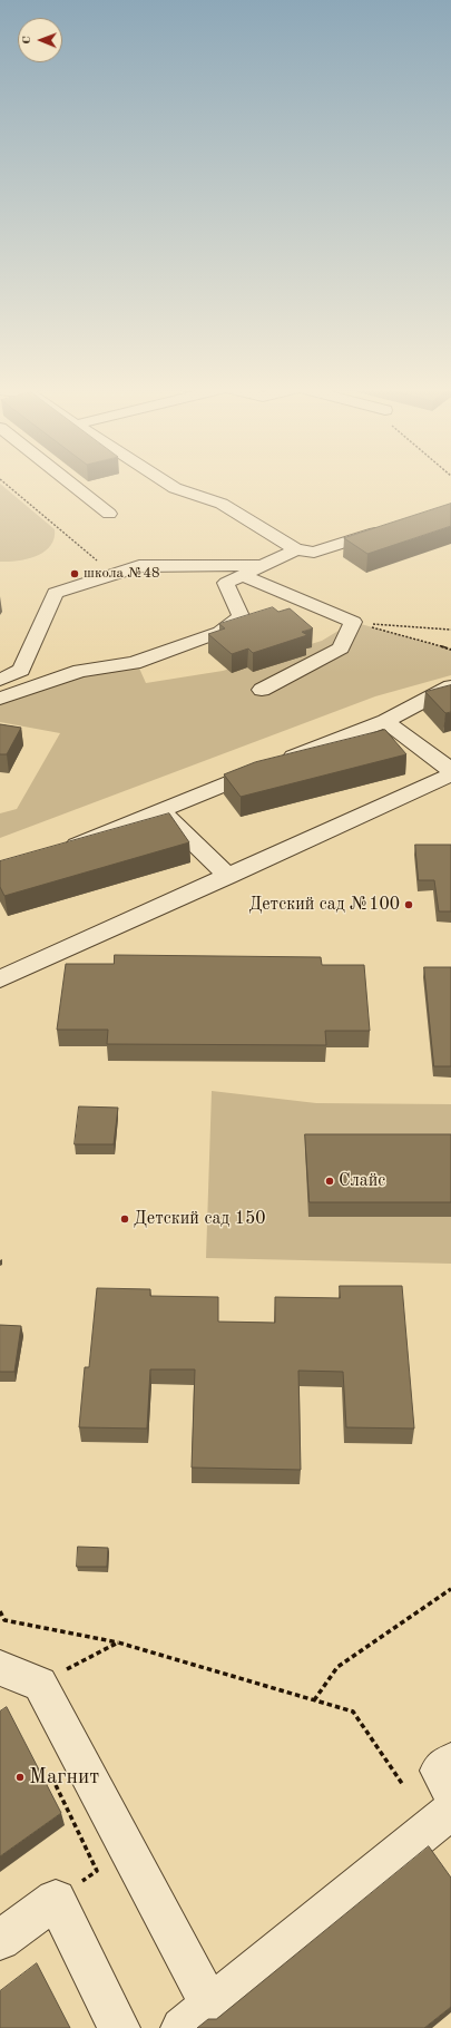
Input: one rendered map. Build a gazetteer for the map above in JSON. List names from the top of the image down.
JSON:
{
  "places": [
    "школа №48",
    "Детский сад №100",
    "Слайс",
    "Детский сад 150",
    "Магнит"
  ],
  "north": "left"
}
